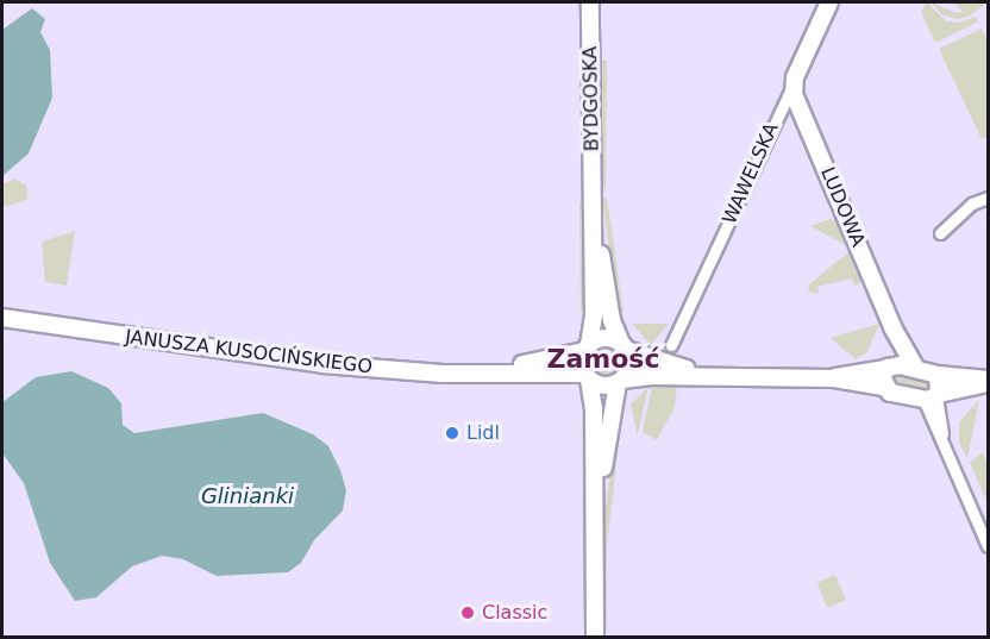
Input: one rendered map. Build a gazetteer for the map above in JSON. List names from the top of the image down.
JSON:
{
  "streets": {
    "street": [
      "BYDGOSKA",
      "WAWELSKA",
      "LUDOWA",
      "JANUSZA KUSOCIŃSKIEGO"
    ]
  },
  "crossings": [
    ["BYDGOSKA", "JANUSZA KUSOCIŃSKIEGO"],
    ["WAWELSKA", "LUDOWA"]
  ],
  "districts": ["Zamość"],
  "water": ["Glinianki"],
  "places": ["Lidl", "Classic"]
}
